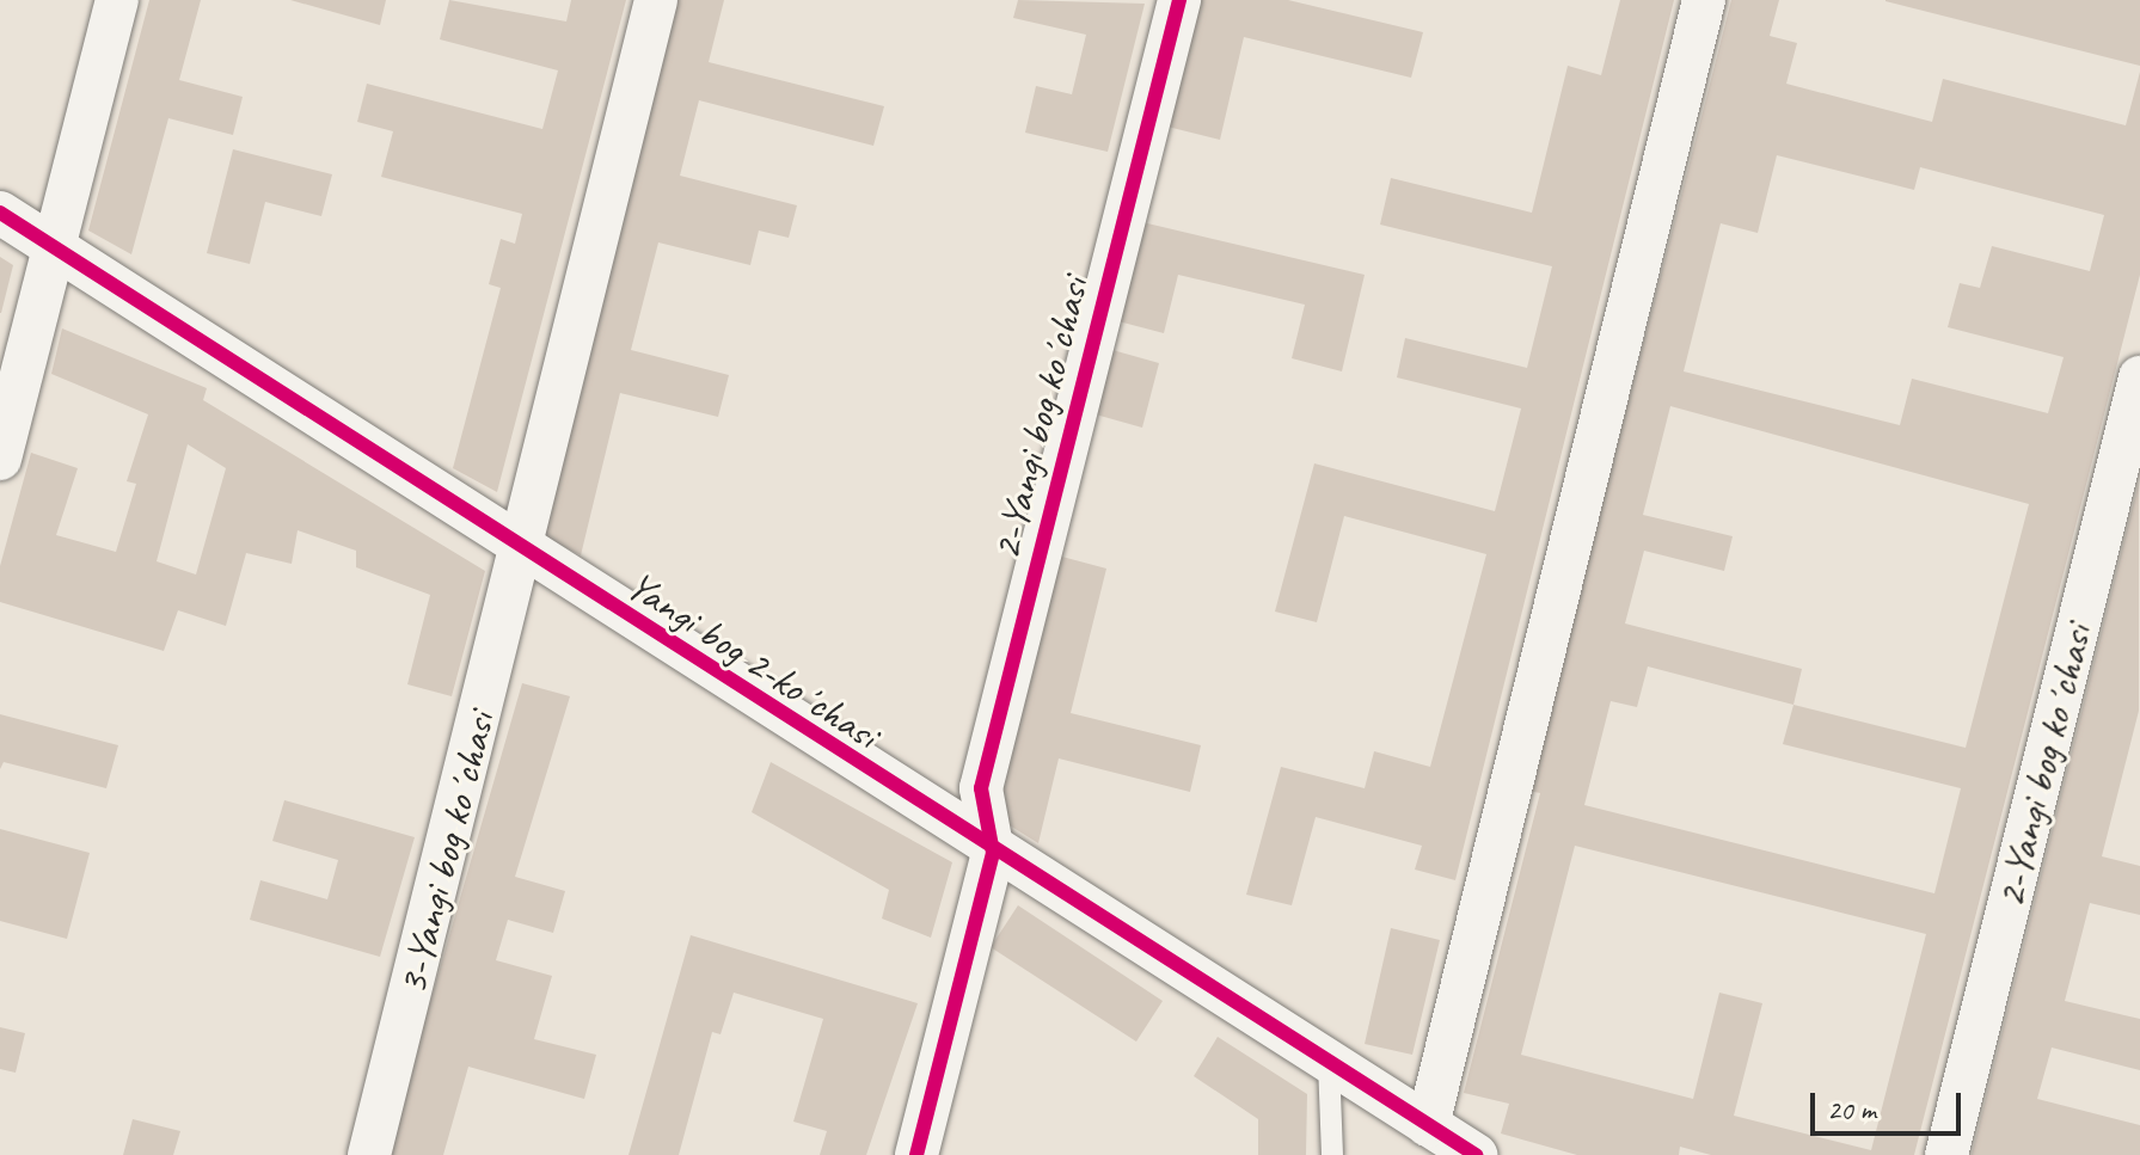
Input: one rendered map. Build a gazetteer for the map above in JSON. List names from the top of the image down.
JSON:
{
  "streets": {
    "street": ["2-Yangi bog koʼchasi", "Yangi bog 2-koʼchasi", "3-Yangi bog koʼchasi"]
  },
  "crossings": [
    ["2-Yangi bog koʼchasi", "Yangi bog 2-koʼchasi"],
    ["Yangi bog 2-koʼchasi", "3-Yangi bog koʼchasi"]
  ],
  "scale_bar": "20 m"
}
